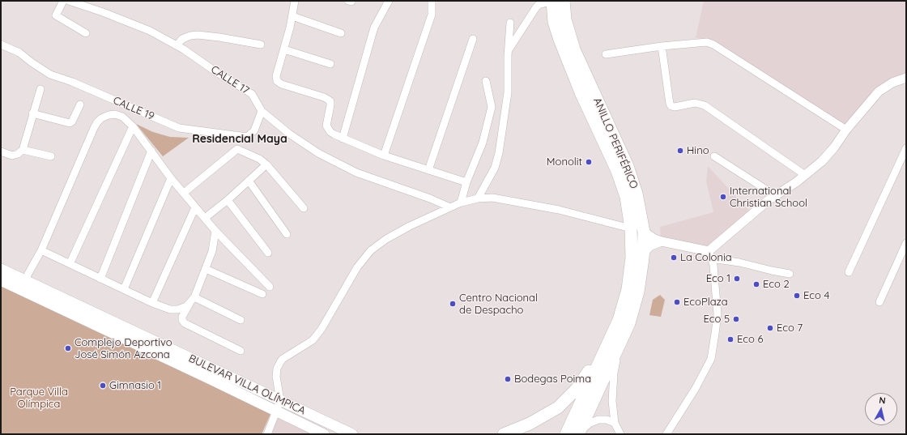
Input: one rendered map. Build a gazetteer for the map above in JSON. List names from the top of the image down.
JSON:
{
  "streets": {
    "highway": ["ANILLO PERIFÉRICO"],
    "main road": ["BULEVAR VILLA OLÍMPICA"],
    "street": ["CALLE 17", "CALLE 19"]
  },
  "crossings": [
    ["CALLE 17", "CALLE 19"]
  ],
  "districts": ["Residencial Maya"],
  "parks": ["Parque Villa Olímpica"],
  "places": [
    "Hino",
    "Monolit",
    "International Christian School",
    "La Colonia",
    "Eco 1",
    "Eco 2",
    "Eco 4",
    "EcoPlaza",
    "Centro Nacional de Despacho",
    "Eco 5",
    "Eco 7",
    "Eco 6",
    "Complejo Deportivo José Simón Azcona",
    "Bodegas Poima",
    "Gimnasio 1"
  ],
  "north": "top"
}
